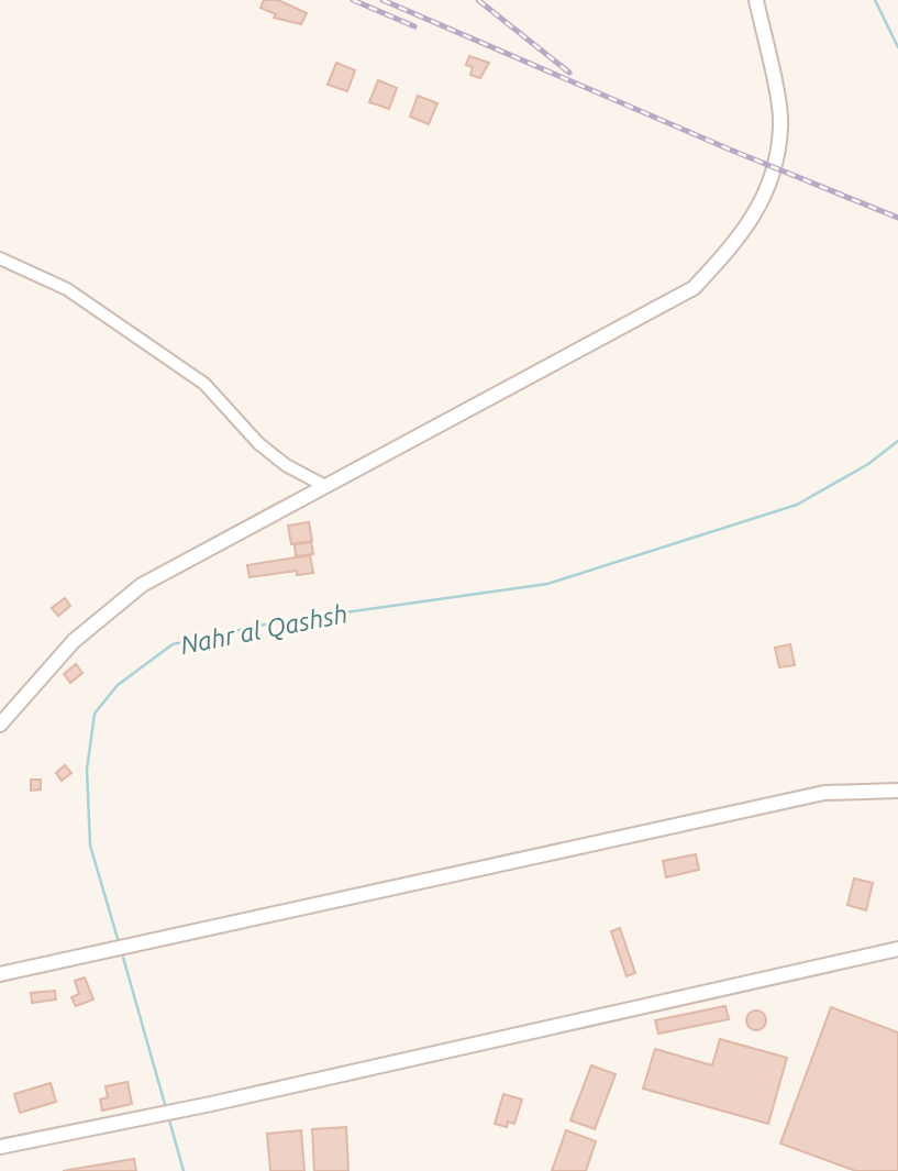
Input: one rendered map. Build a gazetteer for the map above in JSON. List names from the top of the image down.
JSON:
{
  "water": ["Nahr al Qashsh"]
}
